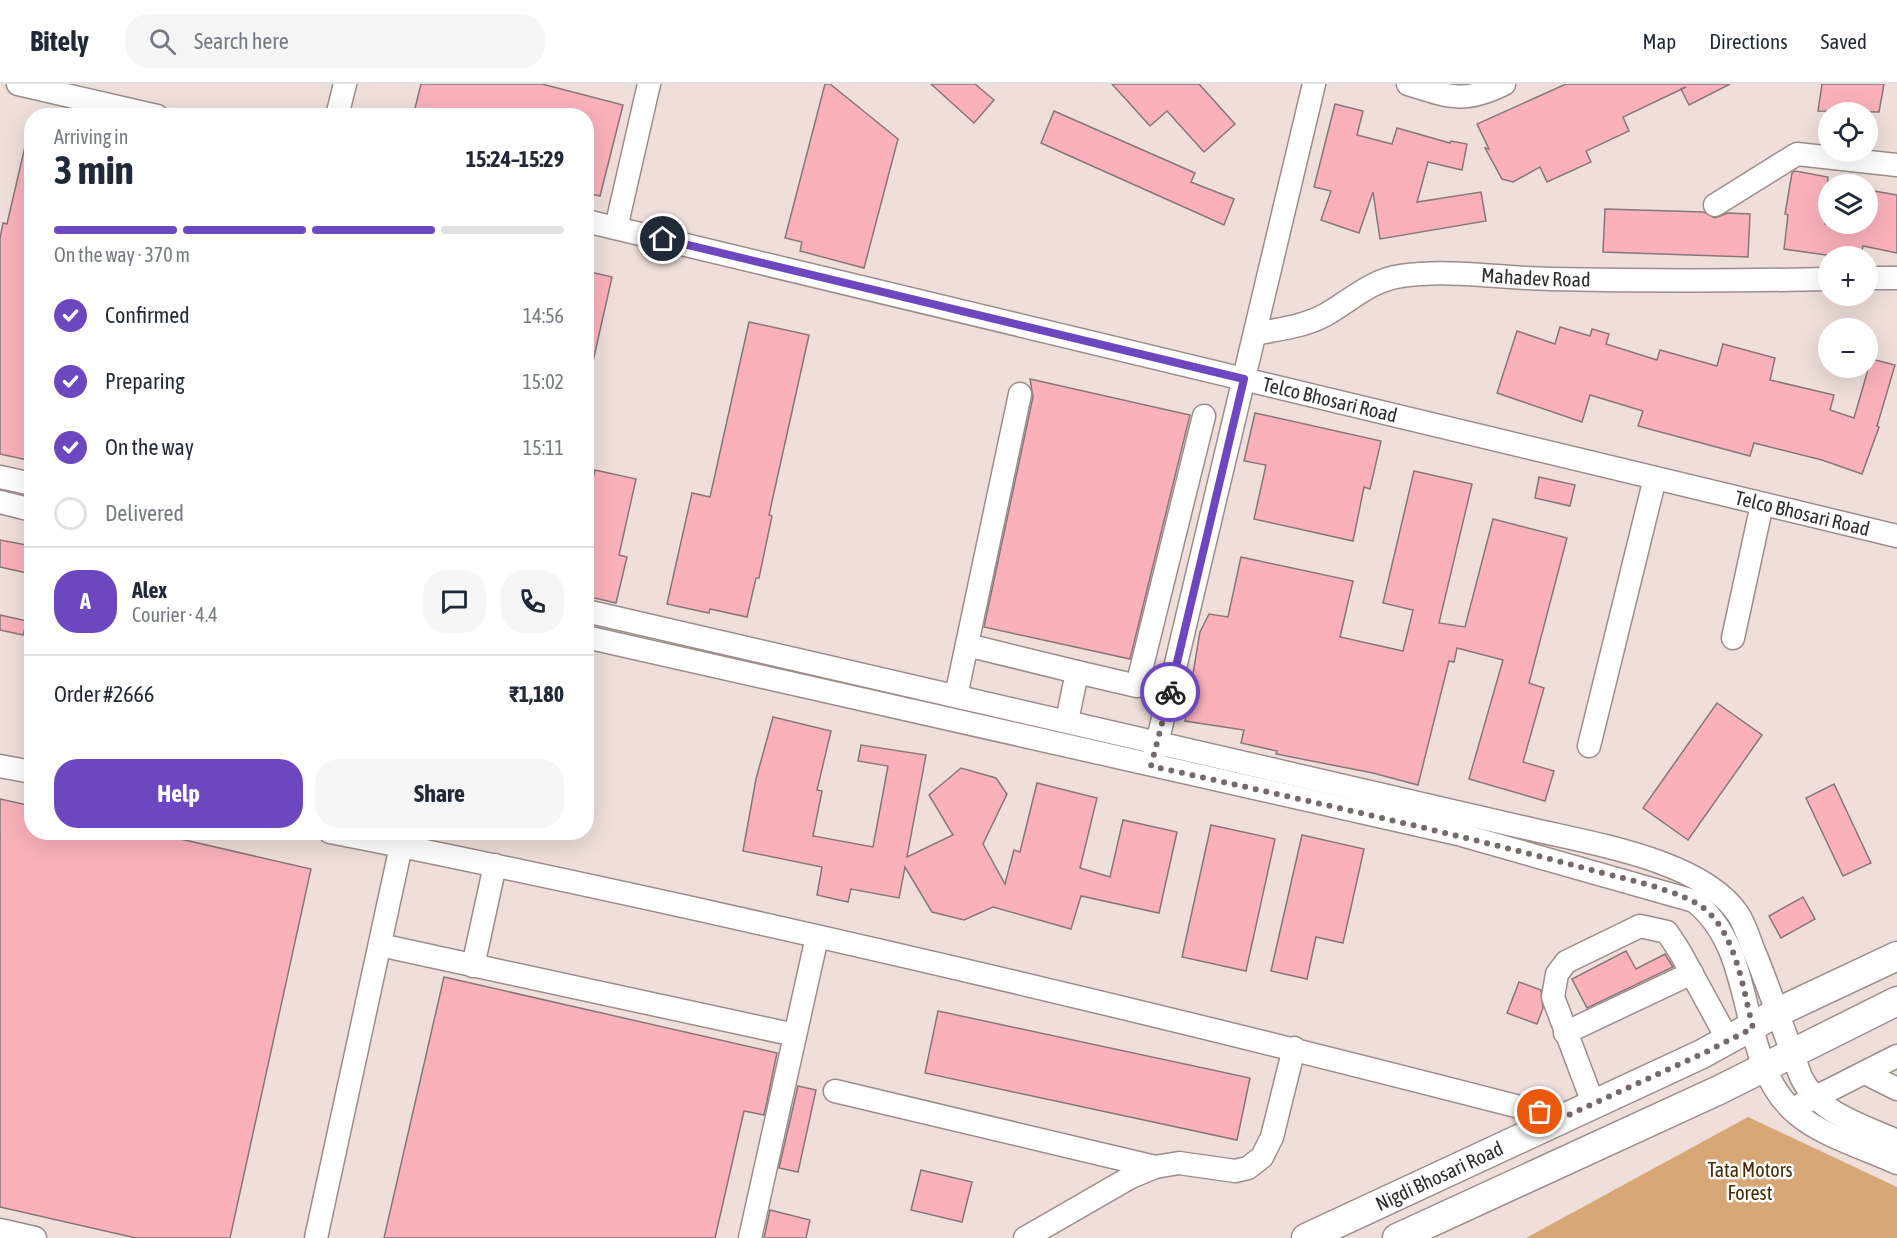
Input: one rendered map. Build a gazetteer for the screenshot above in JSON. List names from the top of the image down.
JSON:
{
  "streets": {
    "main road": ["Nigdi Bhosari Road"],
    "street": ["Mahadev Road", "Telco Bhosari Road"]
  },
  "parks": ["Tata Motors Forest"],
  "page": {
    "header": "Bitely",
    "search": "Search here",
    "nav": ["Map", "Directions", "Saved"],
    "map_buttons": ["+", "−"],
    "heading": ["3 min", "Arriving in", "15:24–15:29"],
    "panel": [
      "Alex",
      "Courier · 4.4",
      "Order #2666",
      "₹1,180"
    ],
    "bar": "On the way · 370 m",
    "list": [
      ["Confirmed", "14:56"],
      ["Preparing", "15:02"],
      ["On the way", "15:11"],
      "Delivered"
    ],
    "round": "A",
    "buttons": ["Help", "Share"]
  }
}
